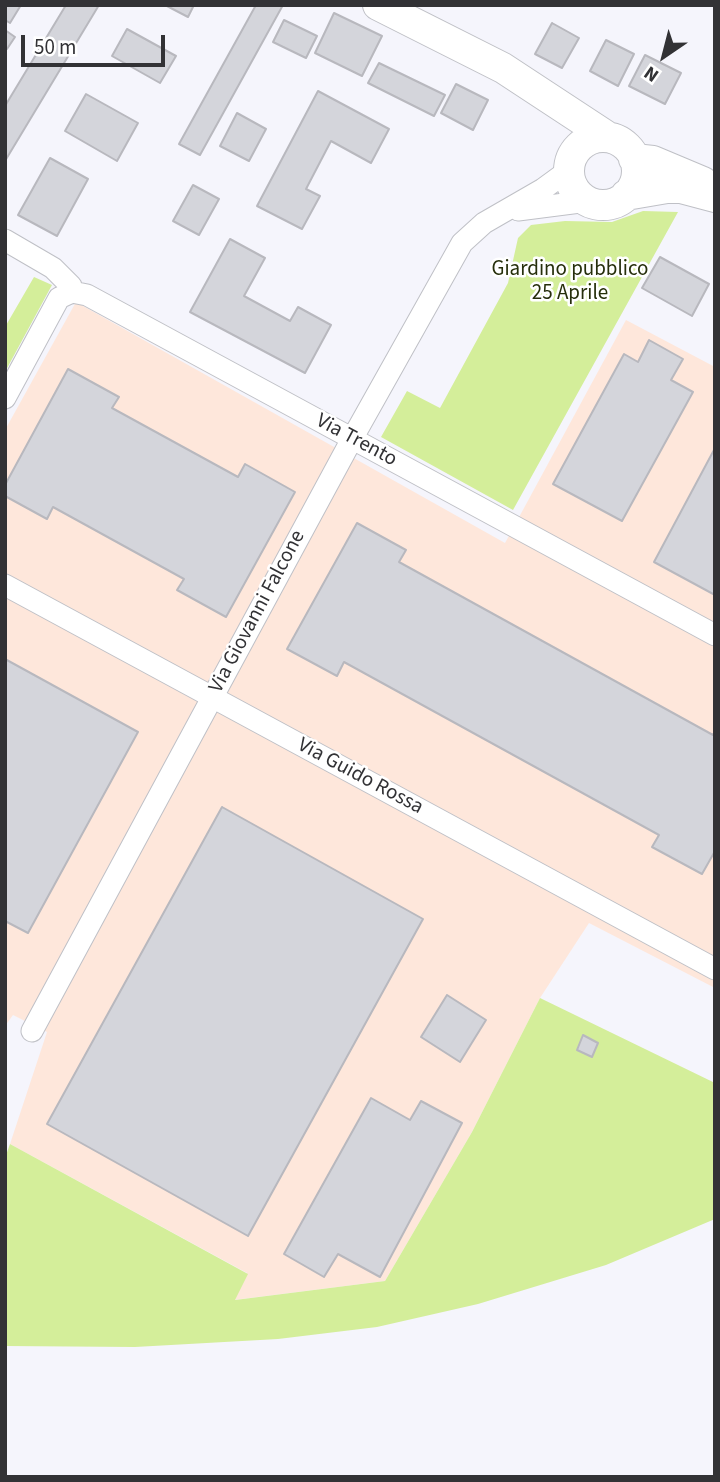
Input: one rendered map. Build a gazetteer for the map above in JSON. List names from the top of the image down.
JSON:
{
  "streets": {
    "street": ["Via Trento", "Via Giovanni Falcone", "Via Guido Rossa"]
  },
  "crossings": [
    ["Via Trento", "Via Giovanni Falcone"],
    ["Via Giovanni Falcone", "Via Guido Rossa"]
  ],
  "parks": ["Giardino pubblico 25 Aprile"],
  "scale_bar": "50 m",
  "north": "bottom left"
}
